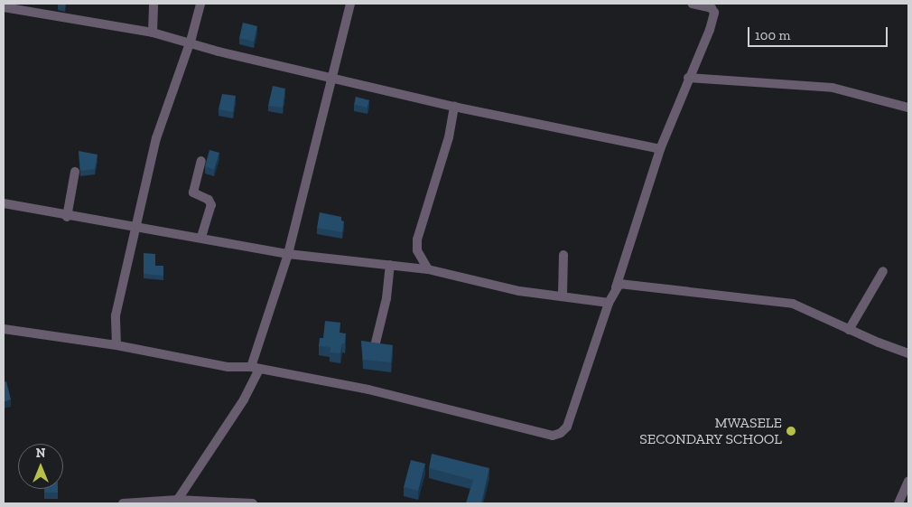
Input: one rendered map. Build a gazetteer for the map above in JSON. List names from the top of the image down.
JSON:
{
  "places": ["MWASELE SECONDARY SCHOOL"],
  "scale_bar": "100 m",
  "north": "top"
}
